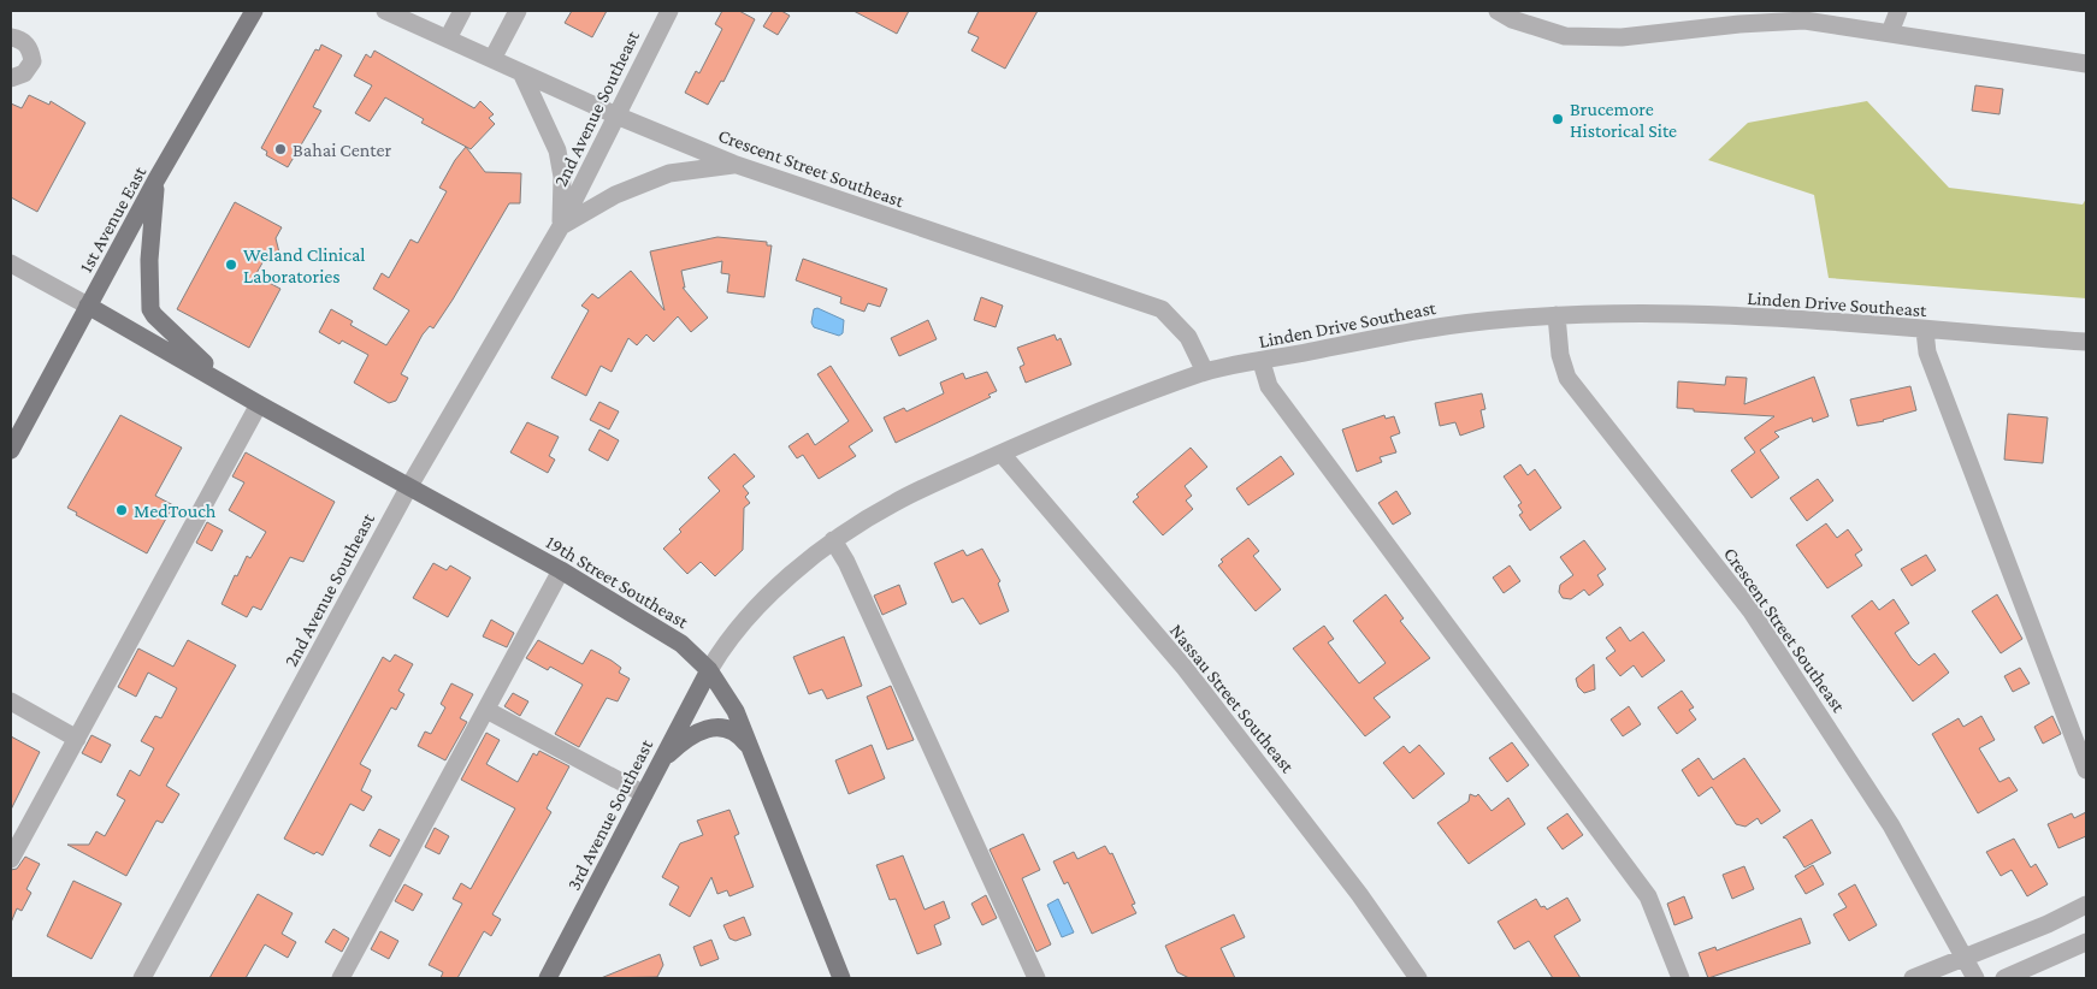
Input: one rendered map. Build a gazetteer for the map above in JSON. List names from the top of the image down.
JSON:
{
  "streets": {
    "main road": ["1st Avenue East", "19th Street Southeast", "3rd Avenue Southeast"],
    "street": [
      "2nd Avenue Southeast",
      "Crescent Street Southeast",
      "Linden Drive Southeast",
      "Nassau Street Southeast"
    ]
  },
  "crossings": [
    ["2nd Avenue Southeast", "Crescent Street Southeast"],
    ["2nd Avenue Southeast", "19th Street Southeast"],
    ["Crescent Street Southeast", "Linden Drive Southeast"],
    ["1st Avenue East", "19th Street Southeast"],
    ["Linden Drive Southeast", "19th Street Southeast"],
    ["Linden Drive Southeast", "Nassau Street Southeast"],
    ["Linden Drive Southeast", "3rd Avenue Southeast"],
    ["19th Street Southeast", "3rd Avenue Southeast"]
  ],
  "places": [
    "Brucemore Historical Site",
    "Bahai Center",
    "Weland Clinical Laboratories",
    "MedTouch"
  ]
}
